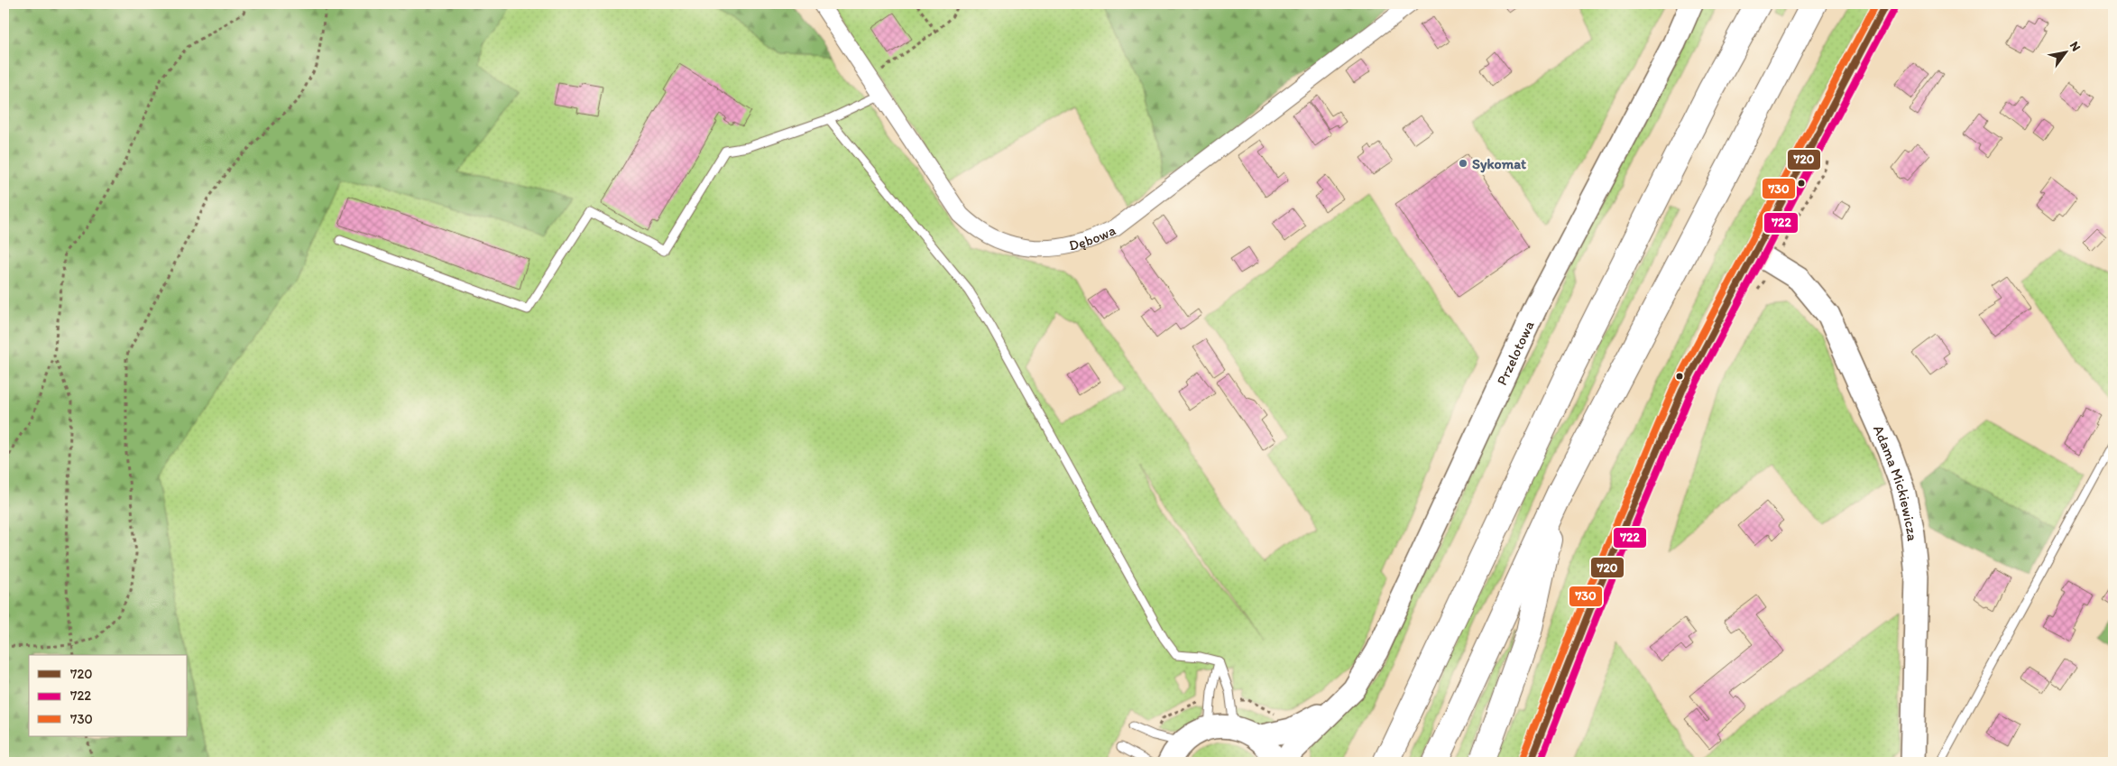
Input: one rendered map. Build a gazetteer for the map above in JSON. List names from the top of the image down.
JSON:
{
  "streets": {
    "street": ["Dębowa", "Przelotowa", "Adama Mickiewicza"]
  },
  "places": ["Sykomat"],
  "lines": ["transit line 720", "transit line 730", "transit line 722"],
  "legend": ["720", "722", "730"],
  "north": "top right"
}
